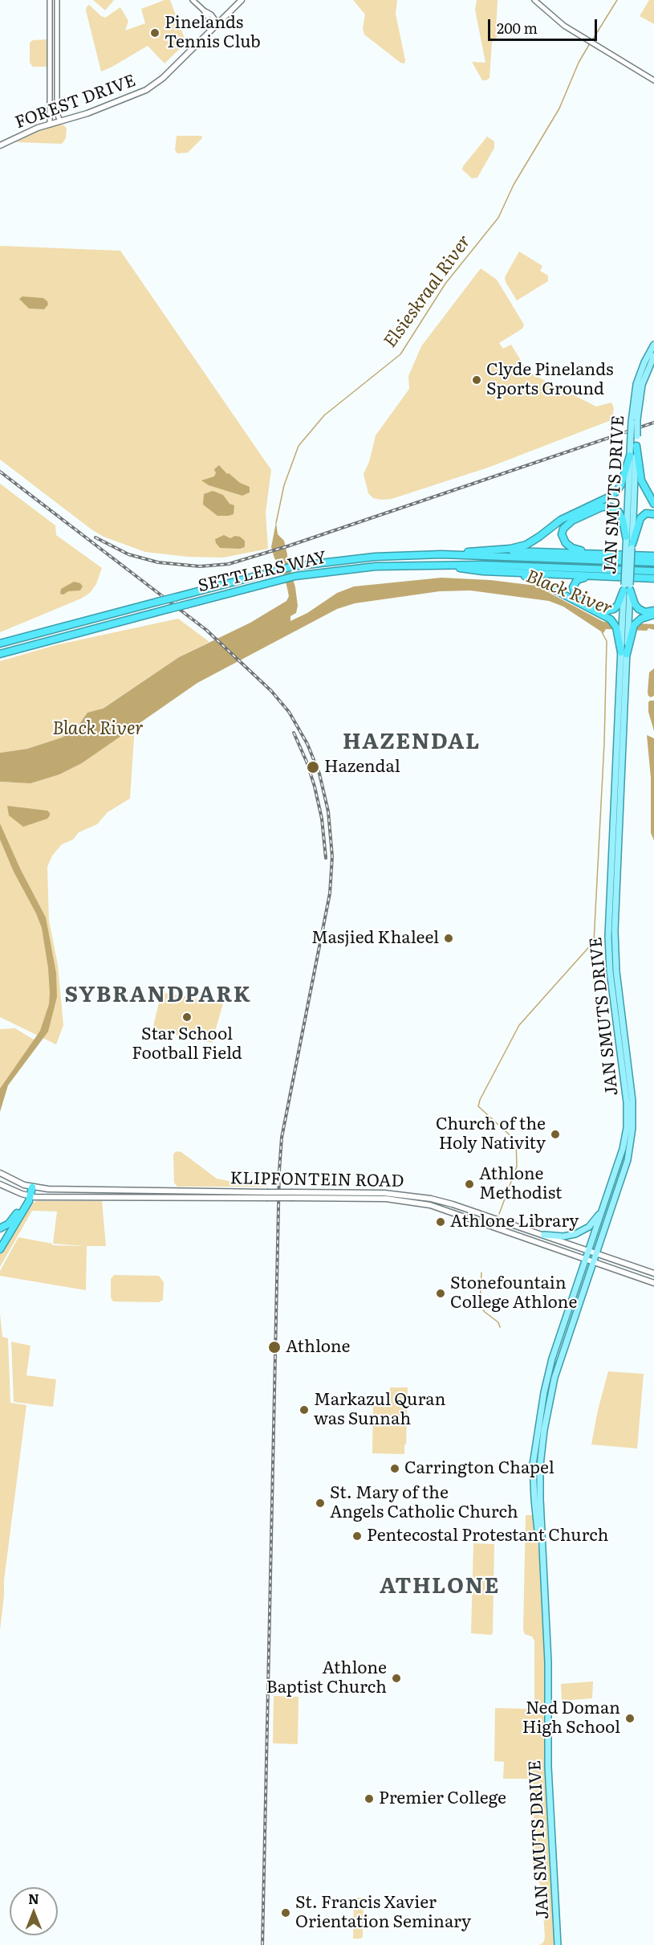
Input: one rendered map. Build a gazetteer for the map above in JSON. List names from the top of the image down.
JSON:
{
  "streets": {
    "highway": ["SETTLERS WAY"],
    "main road": ["FOREST DRIVE", "JAN SMUTS DRIVE", "KLIPFONTEIN ROAD"]
  },
  "crossings": [
    ["JAN SMUTS DRIVE", "KLIPFONTEIN ROAD"]
  ],
  "districts": ["HAZENDAL", "SYBRANDPARK", "ATHLONE"],
  "water": ["Elsieskraal River", "Black River"],
  "places": [
    "Pinelands Tennis Club",
    "Clyde Pinelands Sports Ground",
    "Hazendal",
    "Masjied Khaleel",
    "Star School Football Field",
    "Church of the Holy Nativity",
    "Athlone Methodist",
    "Athlone Library",
    "Stonefountain College Athlone",
    "Athlone",
    "Markazul Quran was Sunnah",
    "Carrington Chapel",
    "St. Mary of the Angels Catholic Church",
    "Pentecostal Protestant Church",
    "Athlone Baptist Church",
    "Ned Doman High School",
    "Premier College",
    "St. Francis Xavier Orientation Seminary"
  ],
  "scale_bar": "200 m",
  "north": "top"
}
